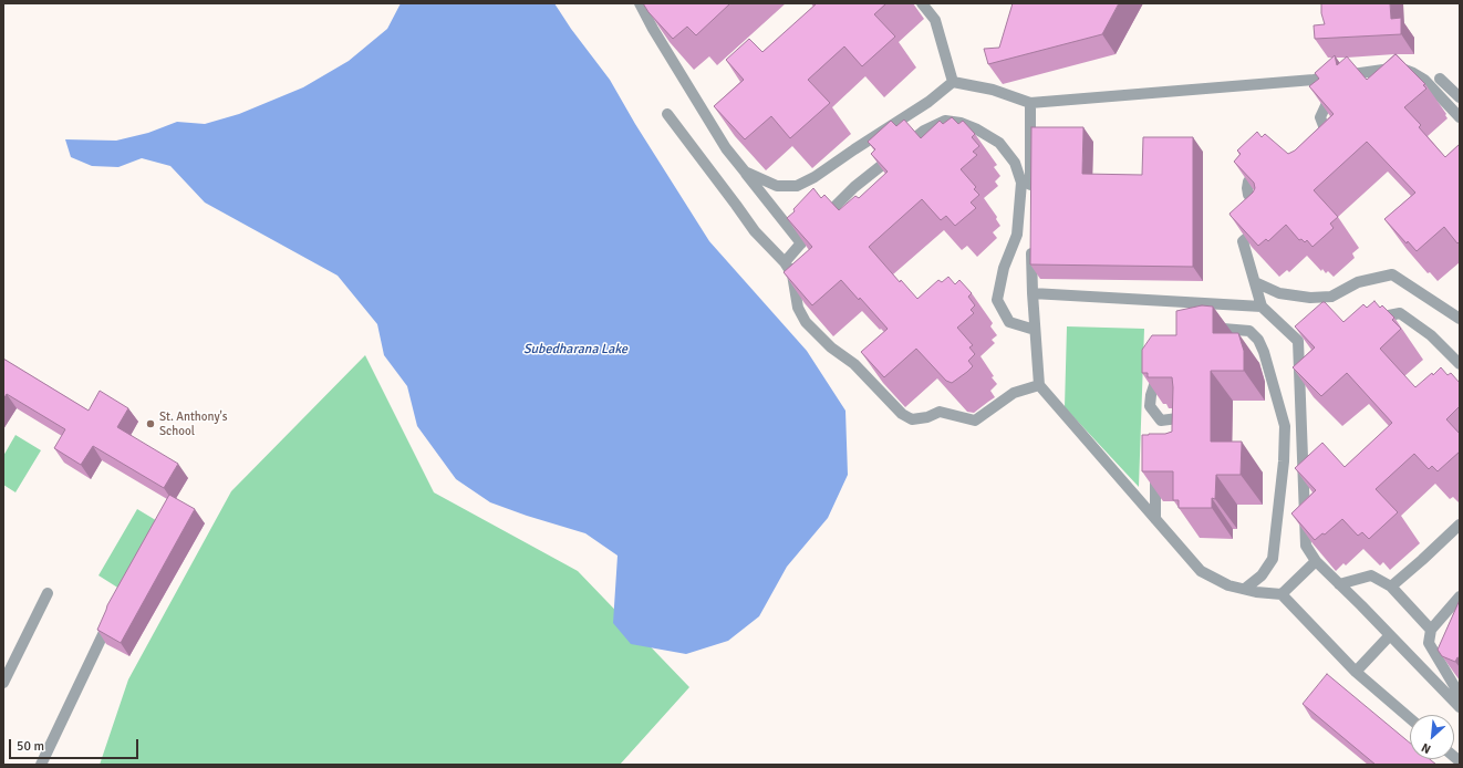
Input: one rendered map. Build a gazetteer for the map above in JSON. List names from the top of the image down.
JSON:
{
  "water": ["Subedharana Lake"],
  "places": ["St. Anthony's School"],
  "scale_bar": "50 m",
  "north": "bottom left"
}
